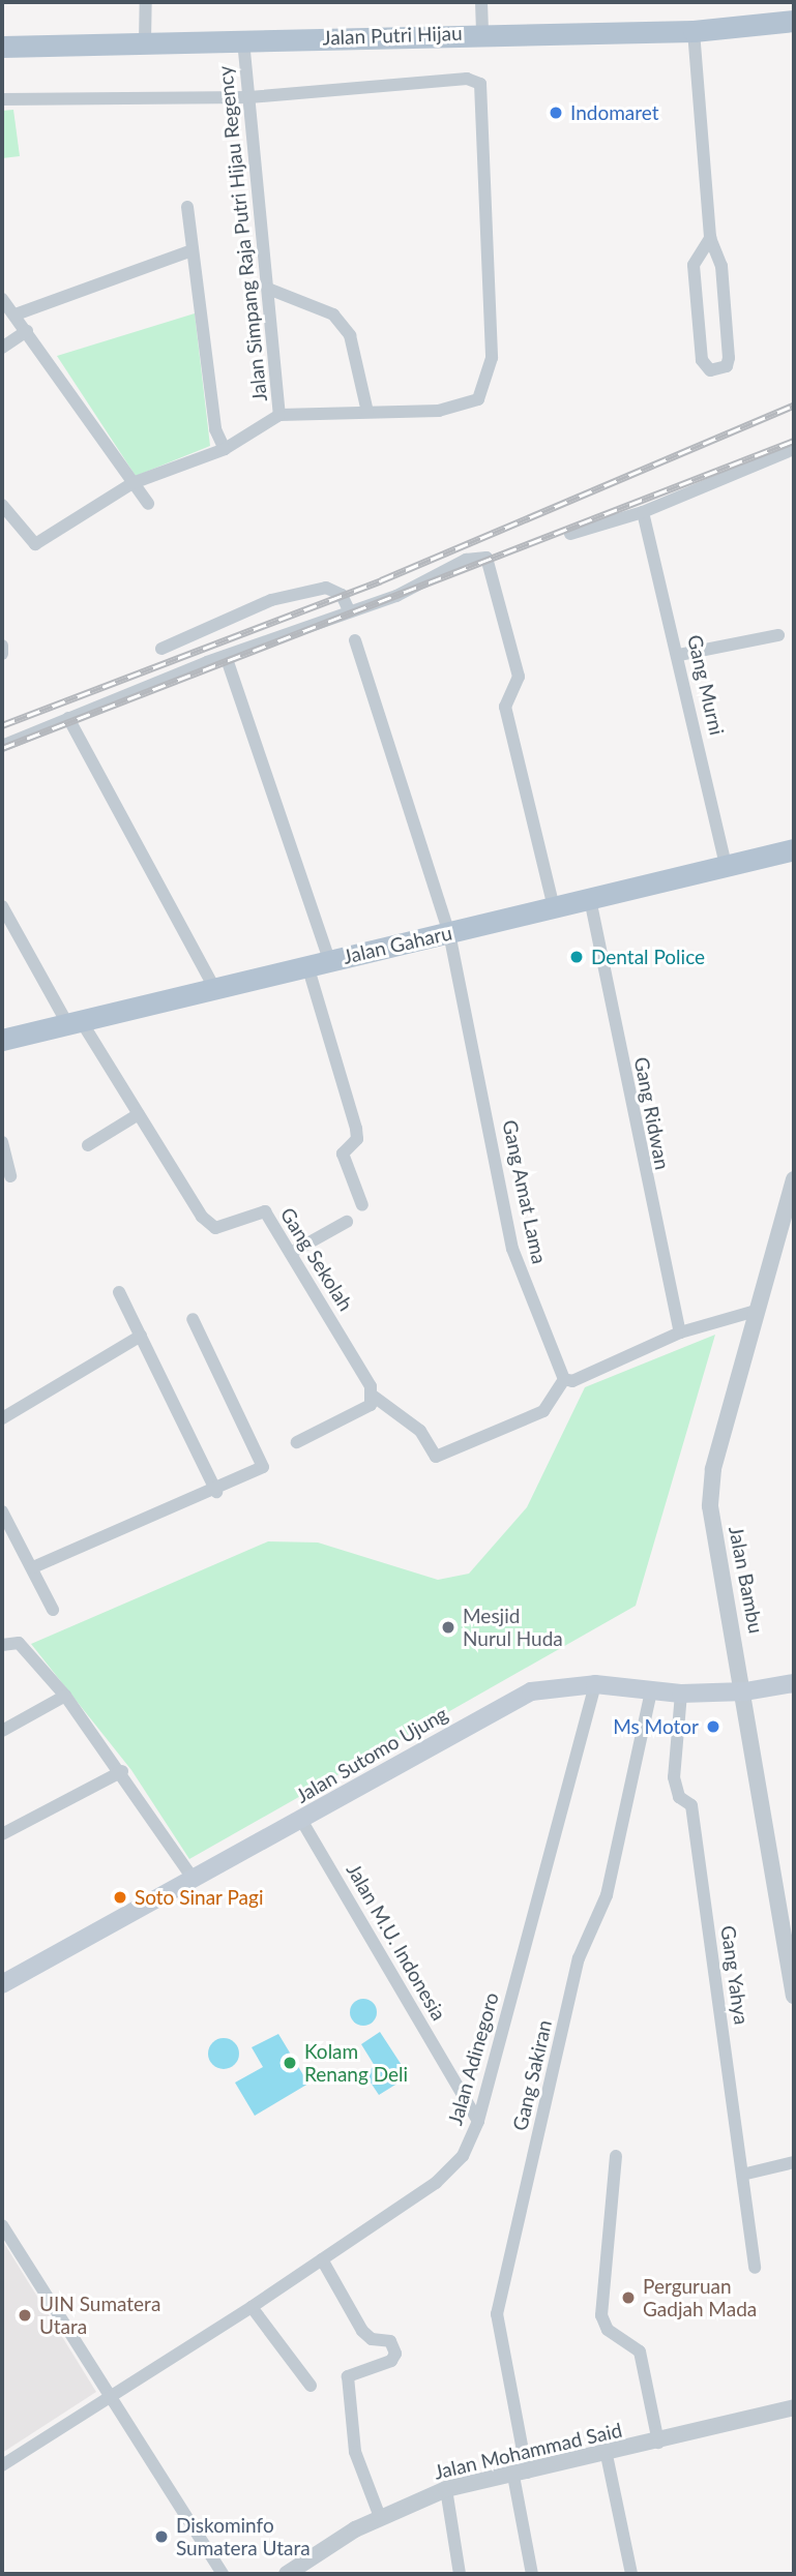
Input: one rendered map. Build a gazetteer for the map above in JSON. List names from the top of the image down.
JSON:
{
  "streets": {
    "main road": ["Jalan Putri Hijau", "Jalan Gaharu", "Jalan Sutomo Ujung"],
    "street": [
      "Jalan Simpang Raja Putri Hijau Regency",
      "Gang Murni",
      "Gang Ridwan",
      "Gang Amat Lama",
      "Gang Sekolah",
      "Jalan Bambu",
      "Jalan M.U. Indonesia",
      "Gang Yahya",
      "Jalan Adinegoro",
      "Gang Sakiran",
      "Jalan Mohammad Said"
    ]
  },
  "crossings": [
    ["Jalan Putri Hijau", "Jalan Simpang Raja Putri Hijau Regency"],
    ["Gang Murni", "Jalan Gaharu"],
    ["Jalan Gaharu", "Gang Ridwan"],
    ["Jalan Gaharu", "Gang Amat Lama"],
    ["Jalan Gaharu", "Gang Sekolah"],
    ["Jalan Bambu", "Jalan Sutomo Ujung"],
    ["Jalan Sutomo Ujung", "Jalan M.U. Indonesia"],
    ["Jalan Sutomo Ujung", "Gang Yahya"],
    ["Jalan Sutomo Ujung", "Jalan Adinegoro"],
    ["Jalan Sutomo Ujung", "Gang Sakiran"],
    ["Jalan M.U. Indonesia", "Jalan Adinegoro"],
    ["Gang Sakiran", "Jalan Mohammad Said"]
  ],
  "places": [
    "Indomaret",
    "Dental Police",
    "Mesjid Nurul Huda",
    "Ms Motor",
    "Soto Sinar Pagi",
    "Kolam Renang Deli",
    "Perguruan Gadjah Mada",
    "UIN Sumatera Utara",
    "Diskominfo Sumatera Utara"
  ]
}
